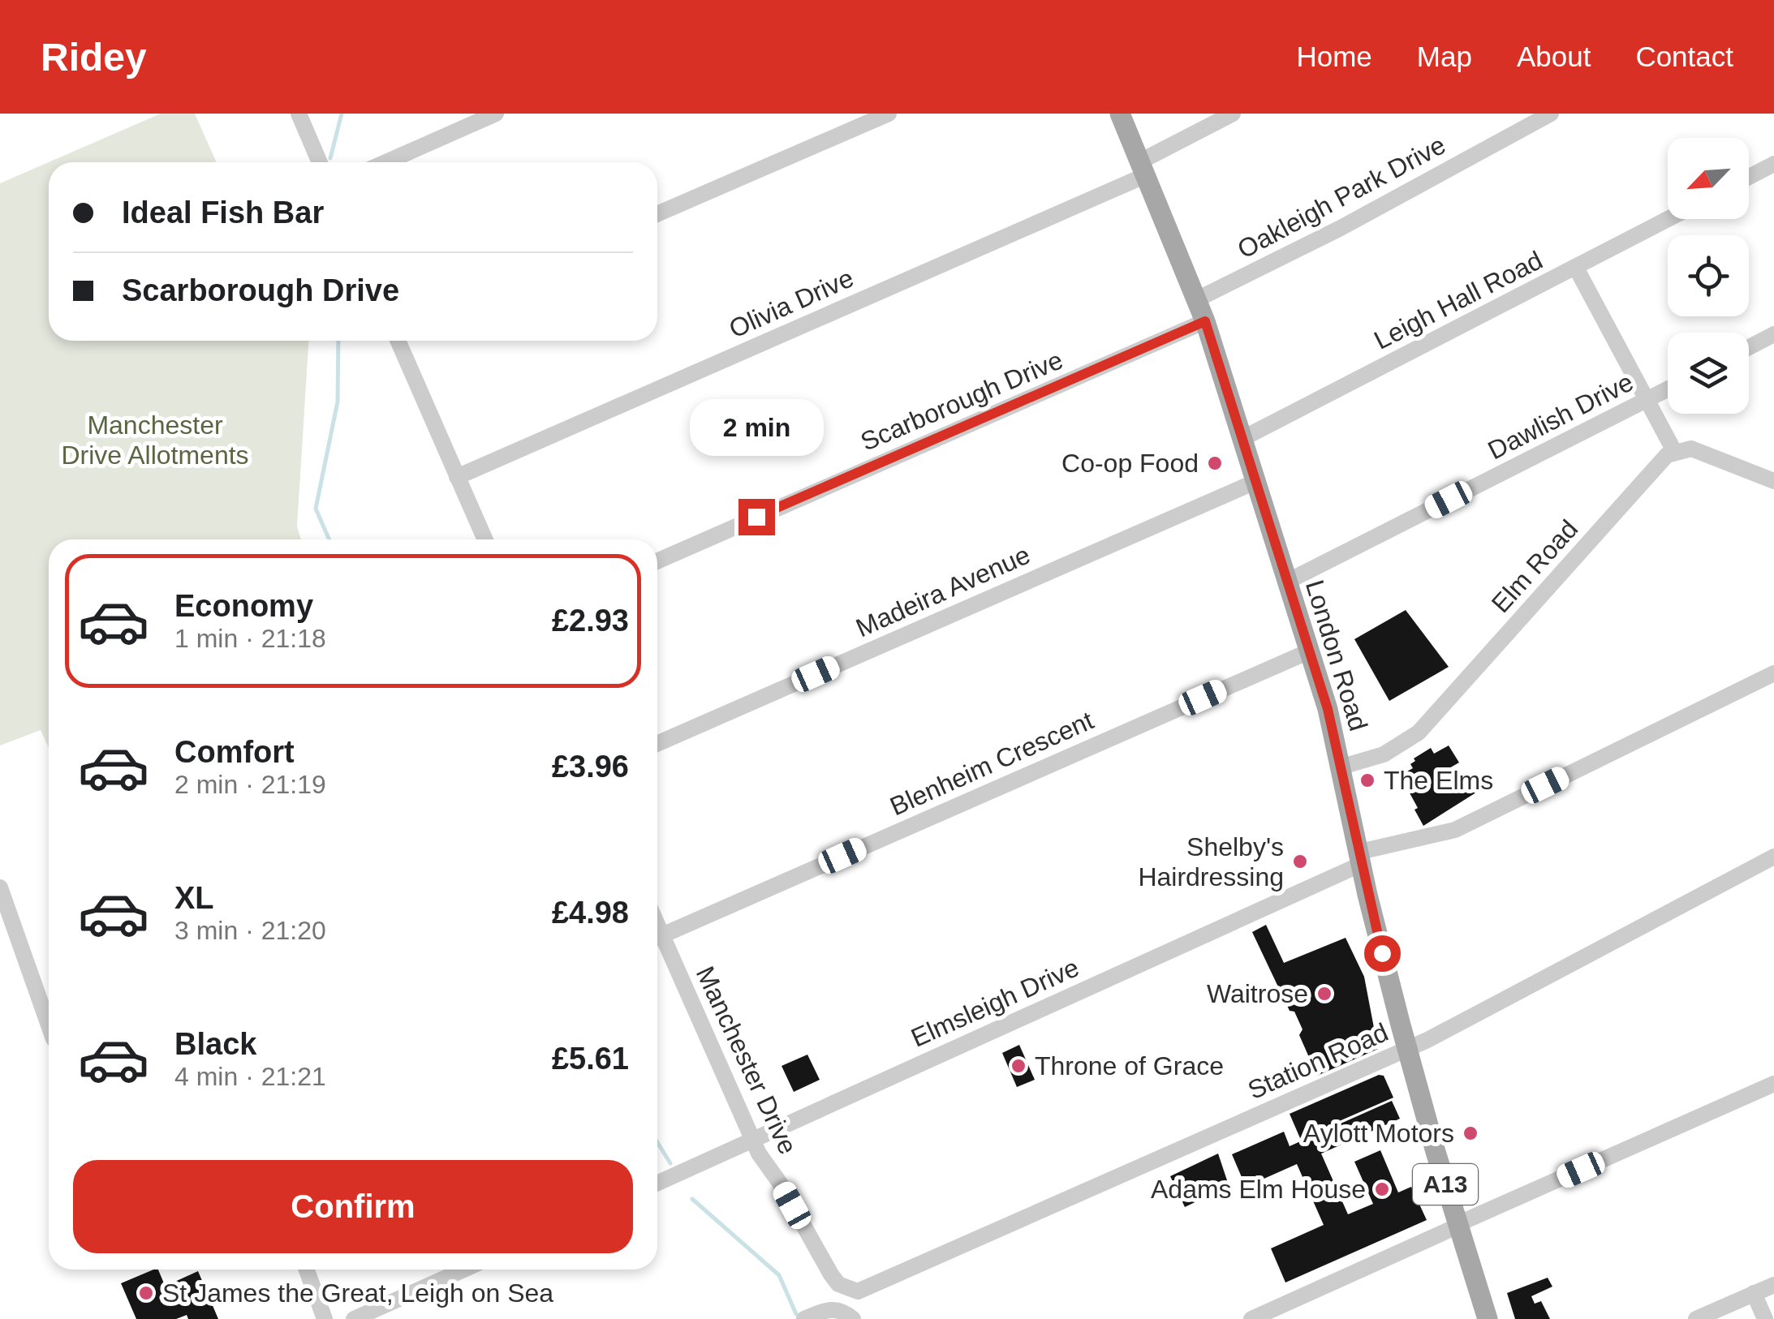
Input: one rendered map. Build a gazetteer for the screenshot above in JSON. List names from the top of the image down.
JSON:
{
  "streets": {
    "main road": ["London Road", "A13"],
    "street": [
      "Oakleigh Park Drive",
      "Leigh Hall Road",
      "Olivia Drive",
      "Scarborough Drive",
      "Dawlish Drive",
      "Elm Road",
      "Madeira Avenue",
      "Blenheim Crescent",
      "Elmsleigh Drive",
      "Manchester Drive",
      "Station Road"
    ]
  },
  "crossings": [
    ["Oakleigh Park Drive", "London Road"],
    ["Leigh Hall Road", "London Road"],
    ["Olivia Drive", "London Road"],
    ["Scarborough Drive", "London Road"],
    ["Dawlish Drive", "London Road"],
    ["Elm Road", "London Road"],
    ["Madeira Avenue", "London Road"],
    ["London Road", "Blenheim Crescent"],
    ["London Road", "Elmsleigh Drive"],
    ["London Road", "Station Road"],
    ["Elmsleigh Drive", "Manchester Drive"],
    ["Manchester Drive", "Station Road"]
  ],
  "parks": ["Manchester Drive Allotments"],
  "places": [
    "Co-op Food",
    "The Elms",
    "Shelby's Hairdressing",
    "Waitrose",
    "Throne of Grace",
    "Aylott Motors",
    "Adams Elm House",
    "St James the Great, Leigh on Sea"
  ],
  "north": "bottom left",
  "page": {
    "header": "Ridey",
    "nav": [
      "Home",
      "Map",
      "About",
      "Contact"
    ],
    "banner": ["Ideal Fish Bar", "Scarborough Drive"],
    "bubble": "2 min",
    "list": [
      {
        "name": "Economy",
        "note": "1 min · 21:18",
        "value": "£2.93"
      },
      {
        "name": "Comfort",
        "note": "2 min · 21:19",
        "value": "£3.96"
      },
      {
        "name": "XL",
        "note": "3 min · 21:20",
        "value": "£4.98"
      },
      {
        "name": "Black",
        "note": "4 min · 21:21",
        "value": "£5.61"
      }
    ],
    "buttons": "Confirm"
  }
}
